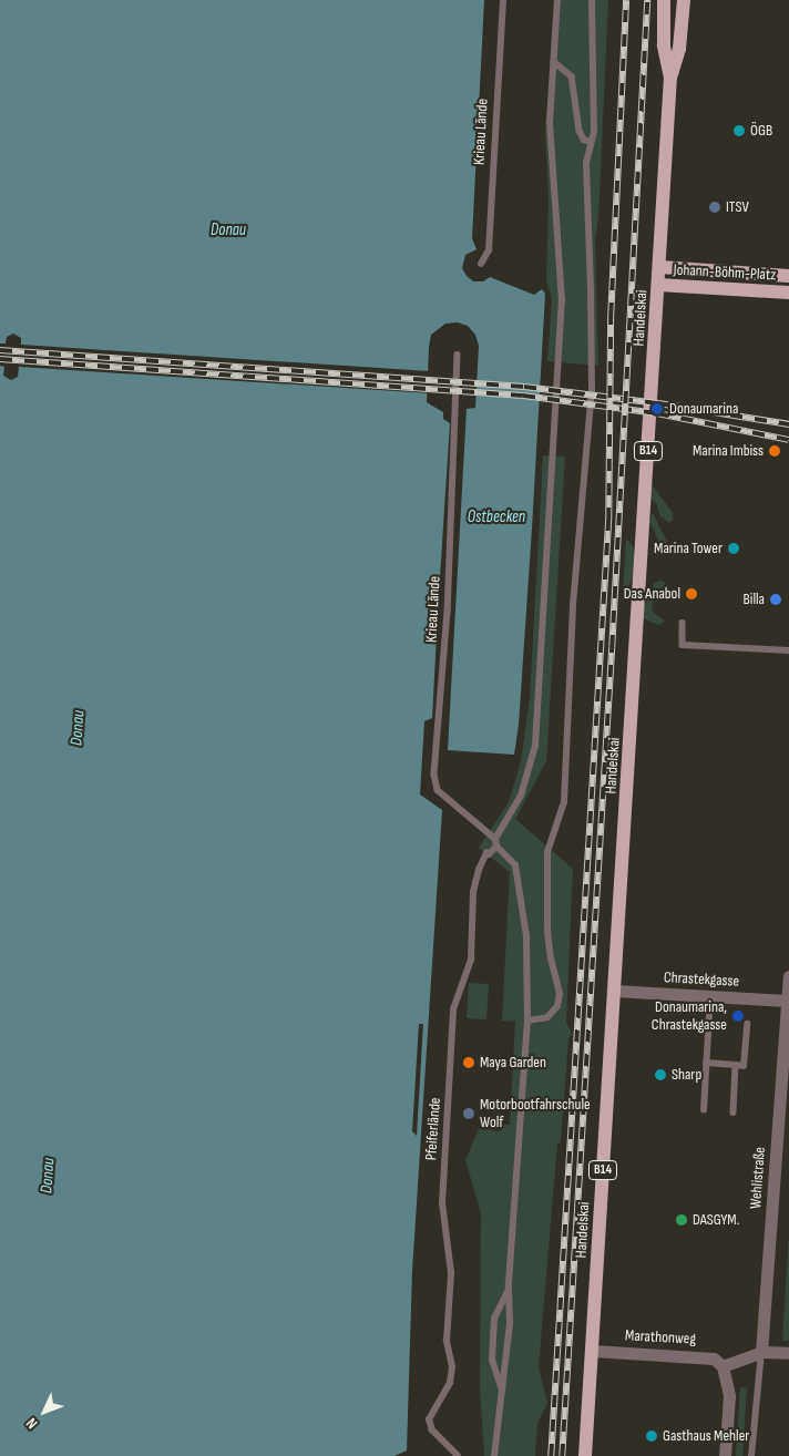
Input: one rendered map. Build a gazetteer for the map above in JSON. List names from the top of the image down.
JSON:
{
  "streets": {
    "main road": ["Johann-Böhm-Platz", "Handelskai", "B14"],
    "street": ["Chrastekgasse", "Wehlistraße", "Marathonweg"],
    "lane": ["Krieau Lände", "Pfeiferlände"]
  },
  "crossings": [
    ["Johann-Böhm-Platz", "Handelskai"],
    ["Handelskai", "Chrastekgasse"],
    ["Handelskai", "Marathonweg"],
    ["Chrastekgasse", "Wehlistraße"]
  ],
  "water": ["Donau", "Ostbecken"],
  "places": [
    "ÖGB",
    "ITSV",
    "Donaumarina",
    "Marina Imbiss",
    "Marina Tower",
    "Das Anabol",
    "Billa",
    "Donaumarina, Chrastekgasse",
    "Maya Garden",
    "Sharp",
    "Motorbootfahrschule Wolf",
    "DASGYM.",
    "Gasthaus Mehler"
  ],
  "north": "bottom left"
}
